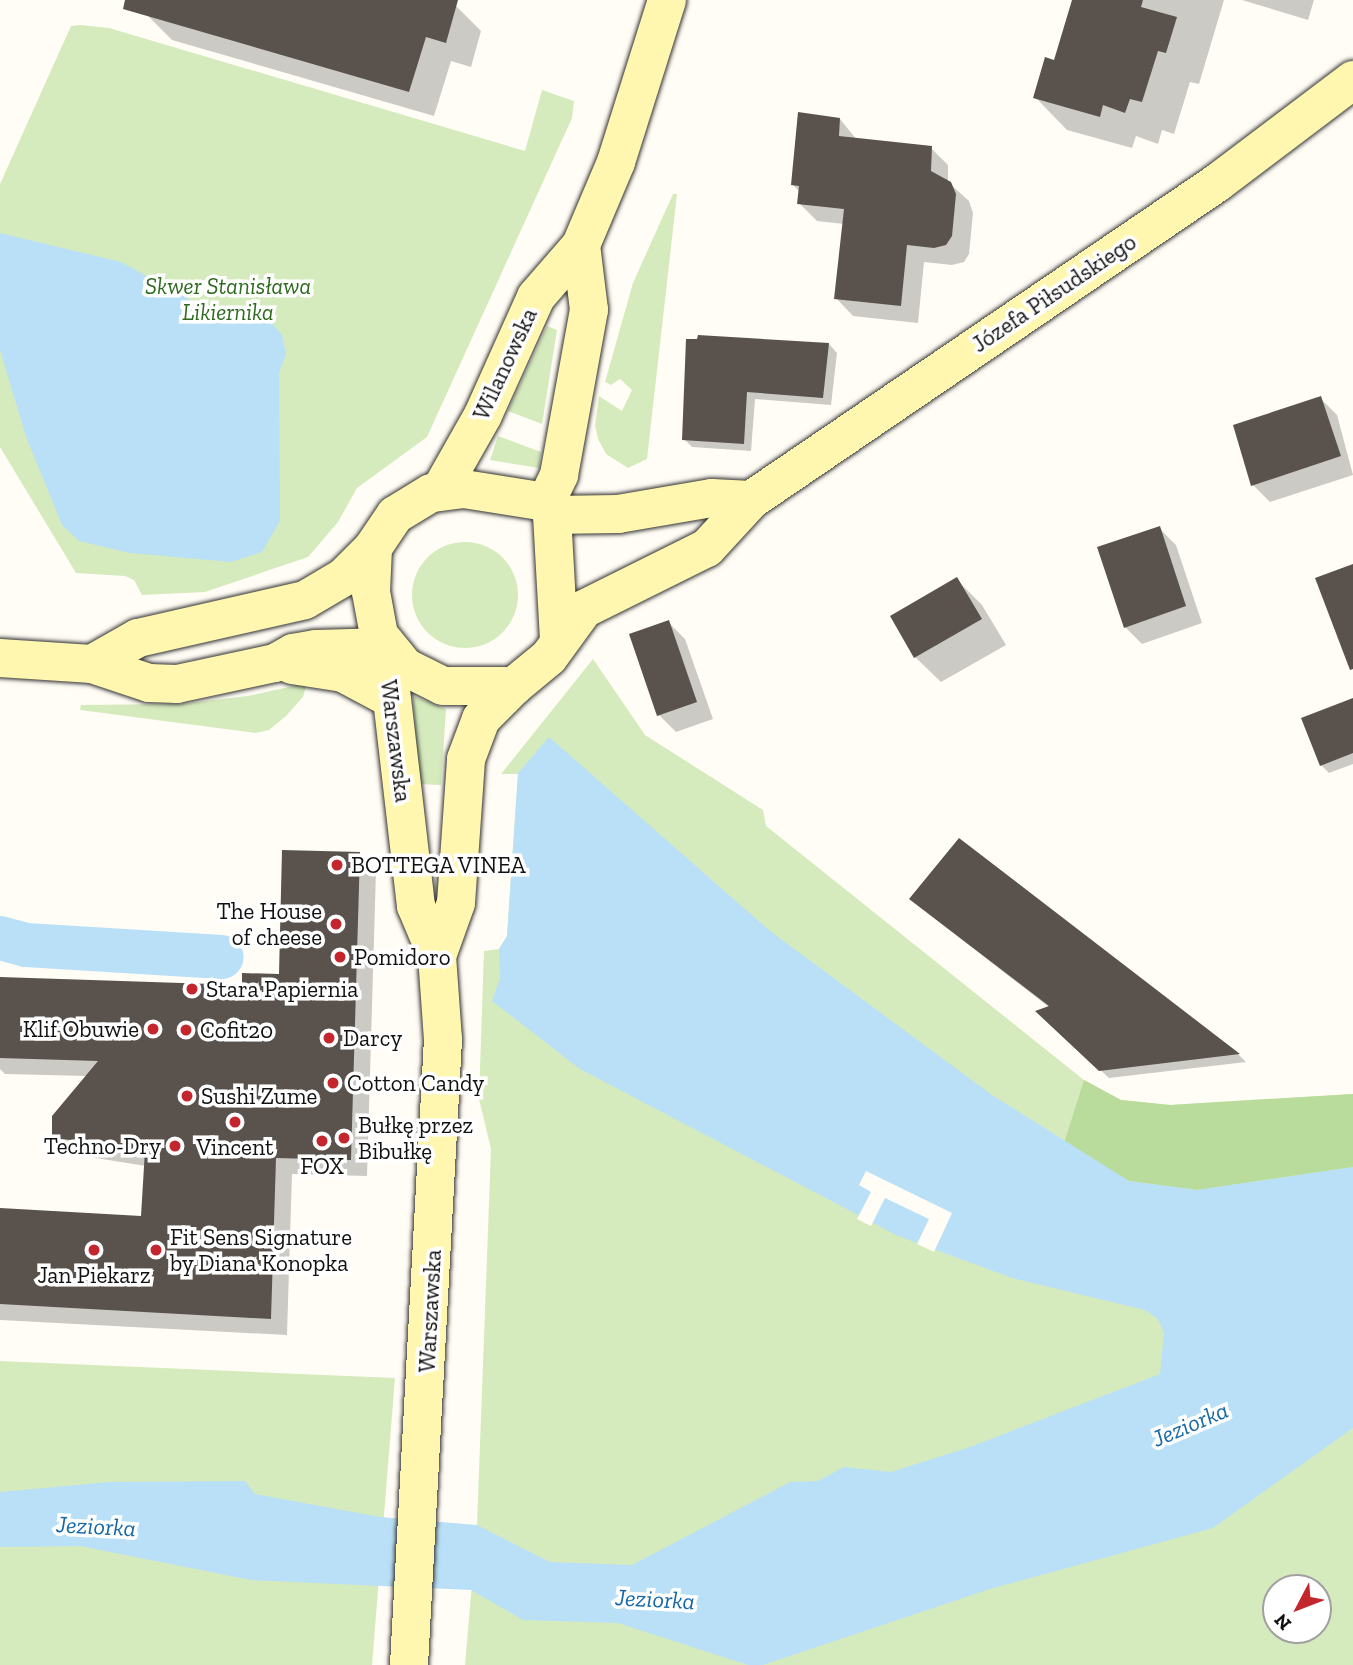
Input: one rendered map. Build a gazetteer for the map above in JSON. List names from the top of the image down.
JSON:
{
  "streets": {
    "main road": ["Józefa Piłsudskiego", "Wilanowska", "Warszawska"]
  },
  "crossings": [
    ["Józefa Piłsudskiego", "Wilanowska"],
    ["Józefa Piłsudskiego", "Warszawska"],
    ["Wilanowska", "Warszawska"]
  ],
  "water": ["Jeziorka"],
  "parks": ["Skwer Stanisława Likiernika"],
  "places": [
    "BOTTEGA VINEA",
    "The House of cheese",
    "Pomidoro",
    "Stara Papiernia",
    "Klif Obuwie",
    "Cofit20",
    "Darcy",
    "Cotton Candy",
    "Sushi Zume",
    "Vincent",
    "Bułkę przez Bibułkę",
    "FOX",
    "Techno-Dry",
    "Jan Piekarz",
    "Fit Sens Signature by Diana Konopka"
  ],
  "north": "bottom left"
}
